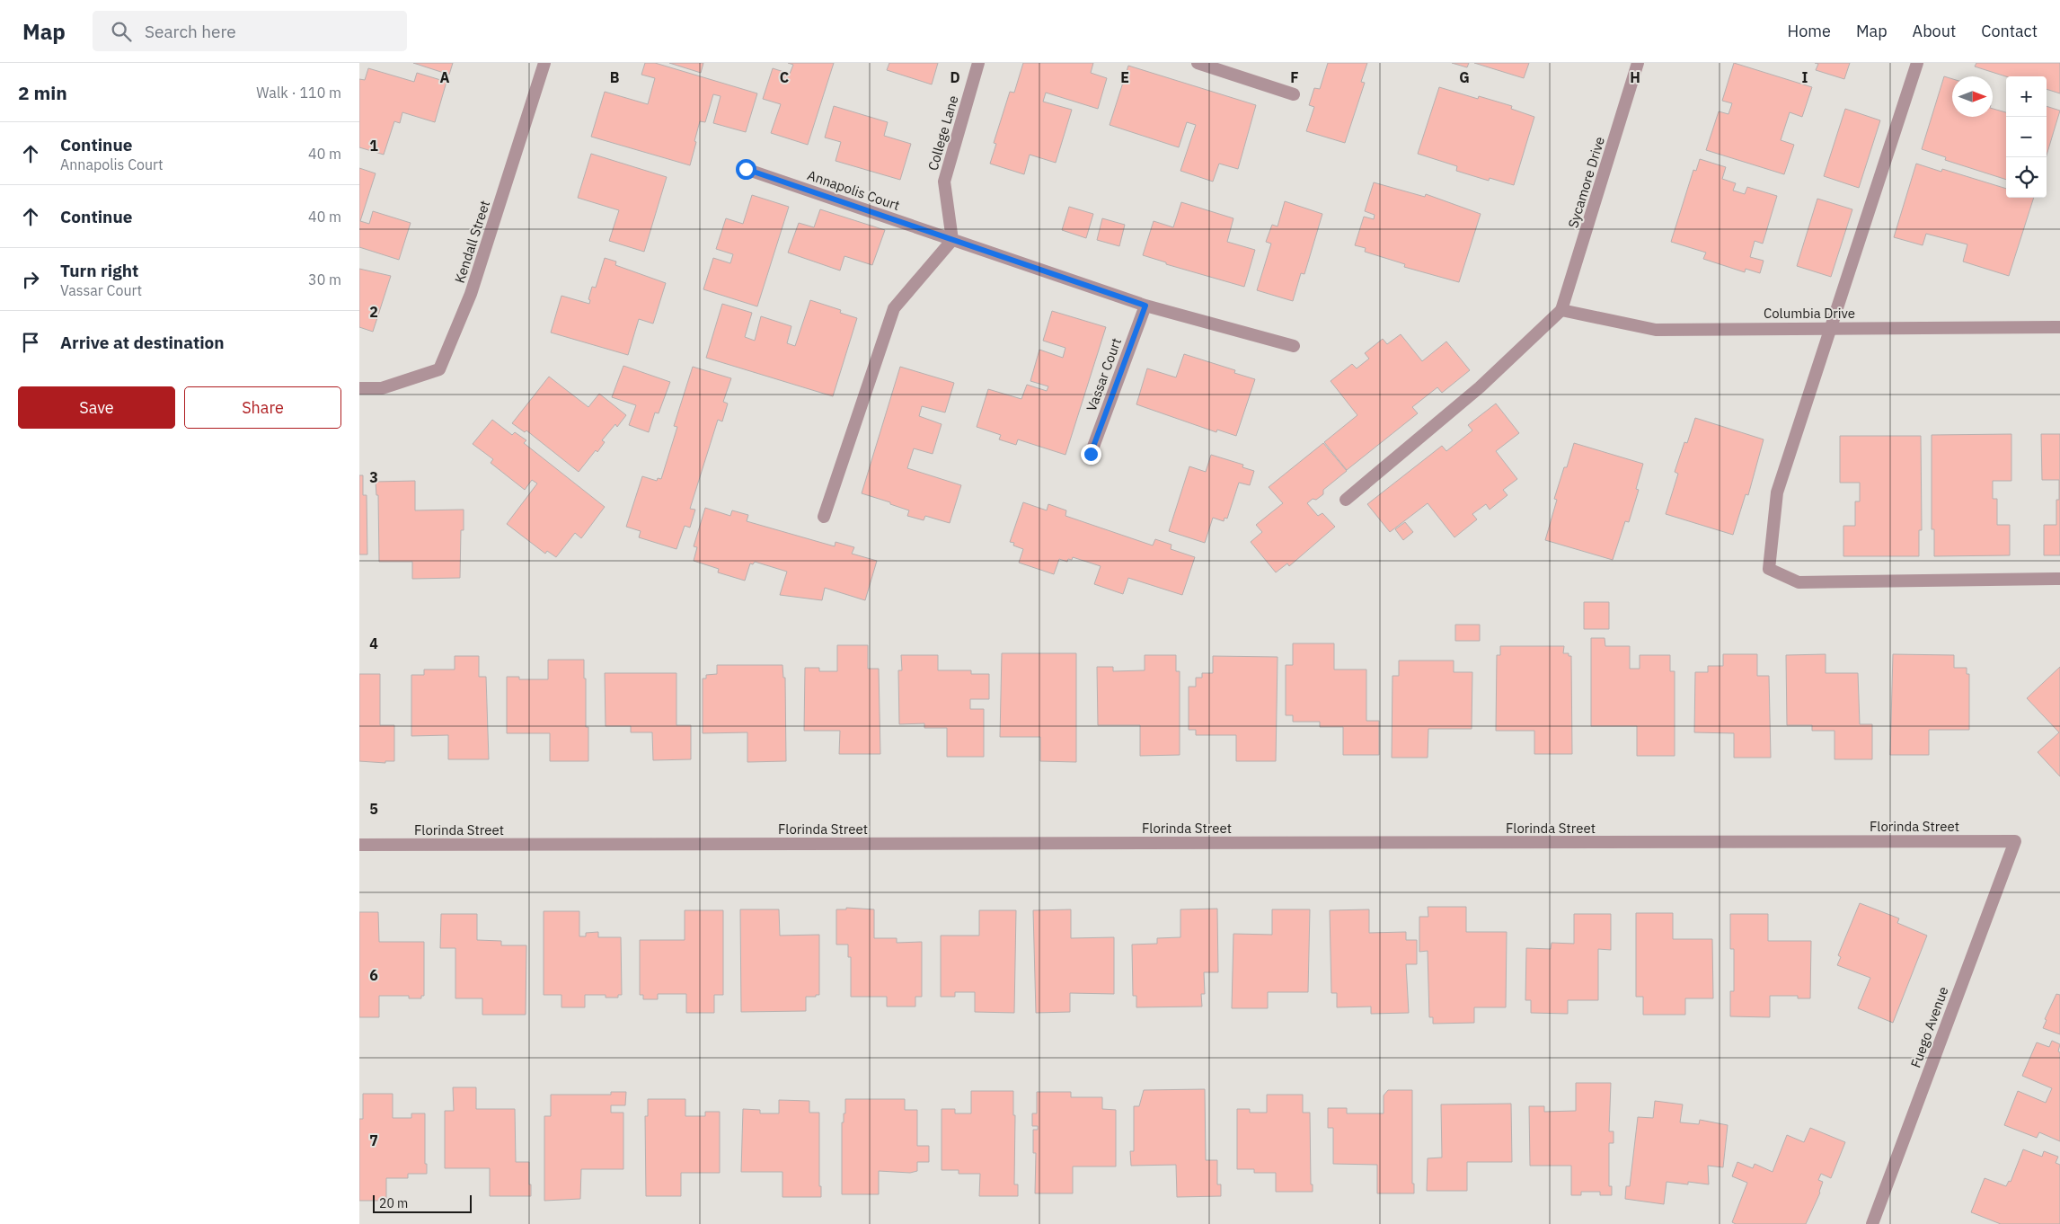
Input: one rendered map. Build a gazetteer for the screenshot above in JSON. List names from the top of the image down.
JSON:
{
  "streets": {
    "street": [
      "College Lane",
      "Sycamore Drive",
      "Annapolis Court",
      "Kendall Street",
      "Columbia Drive",
      "Vassar Court",
      "Florinda Street",
      "Fuego Avenue"
    ]
  },
  "crossings": [
    ["College Lane", "Annapolis Court"],
    ["Sycamore Drive", "Columbia Drive"],
    ["Annapolis Court", "Vassar Court"],
    ["Florinda Street", "Fuego Avenue"]
  ],
  "scale_bar": "20 m",
  "north": "right",
  "page": {
    "header": "Map",
    "search": "Search here",
    "nav": [
      "Home",
      "Map",
      "About",
      "Contact"
    ],
    "heading": ["2 min", "Walk · 110 m"],
    "map_buttons": ["+", "−"],
    "list": [
      ["Continue", "Annapolis Court", "40 m"],
      ["Continue", "40 m"],
      ["Turn right", "Vassar Court", "30 m"],
      "Arrive at destination"
    ],
    "buttons": ["Save", "Share"],
    "scale": "20 m"
  },
  "grid": {
    "columns": [
      "A",
      "B",
      "C",
      "D",
      "E",
      "F",
      "G",
      "H",
      "I"
    ],
    "rows": [
      "1",
      "2",
      "3",
      "4",
      "5",
      "6",
      "7"
    ]
  }
}
